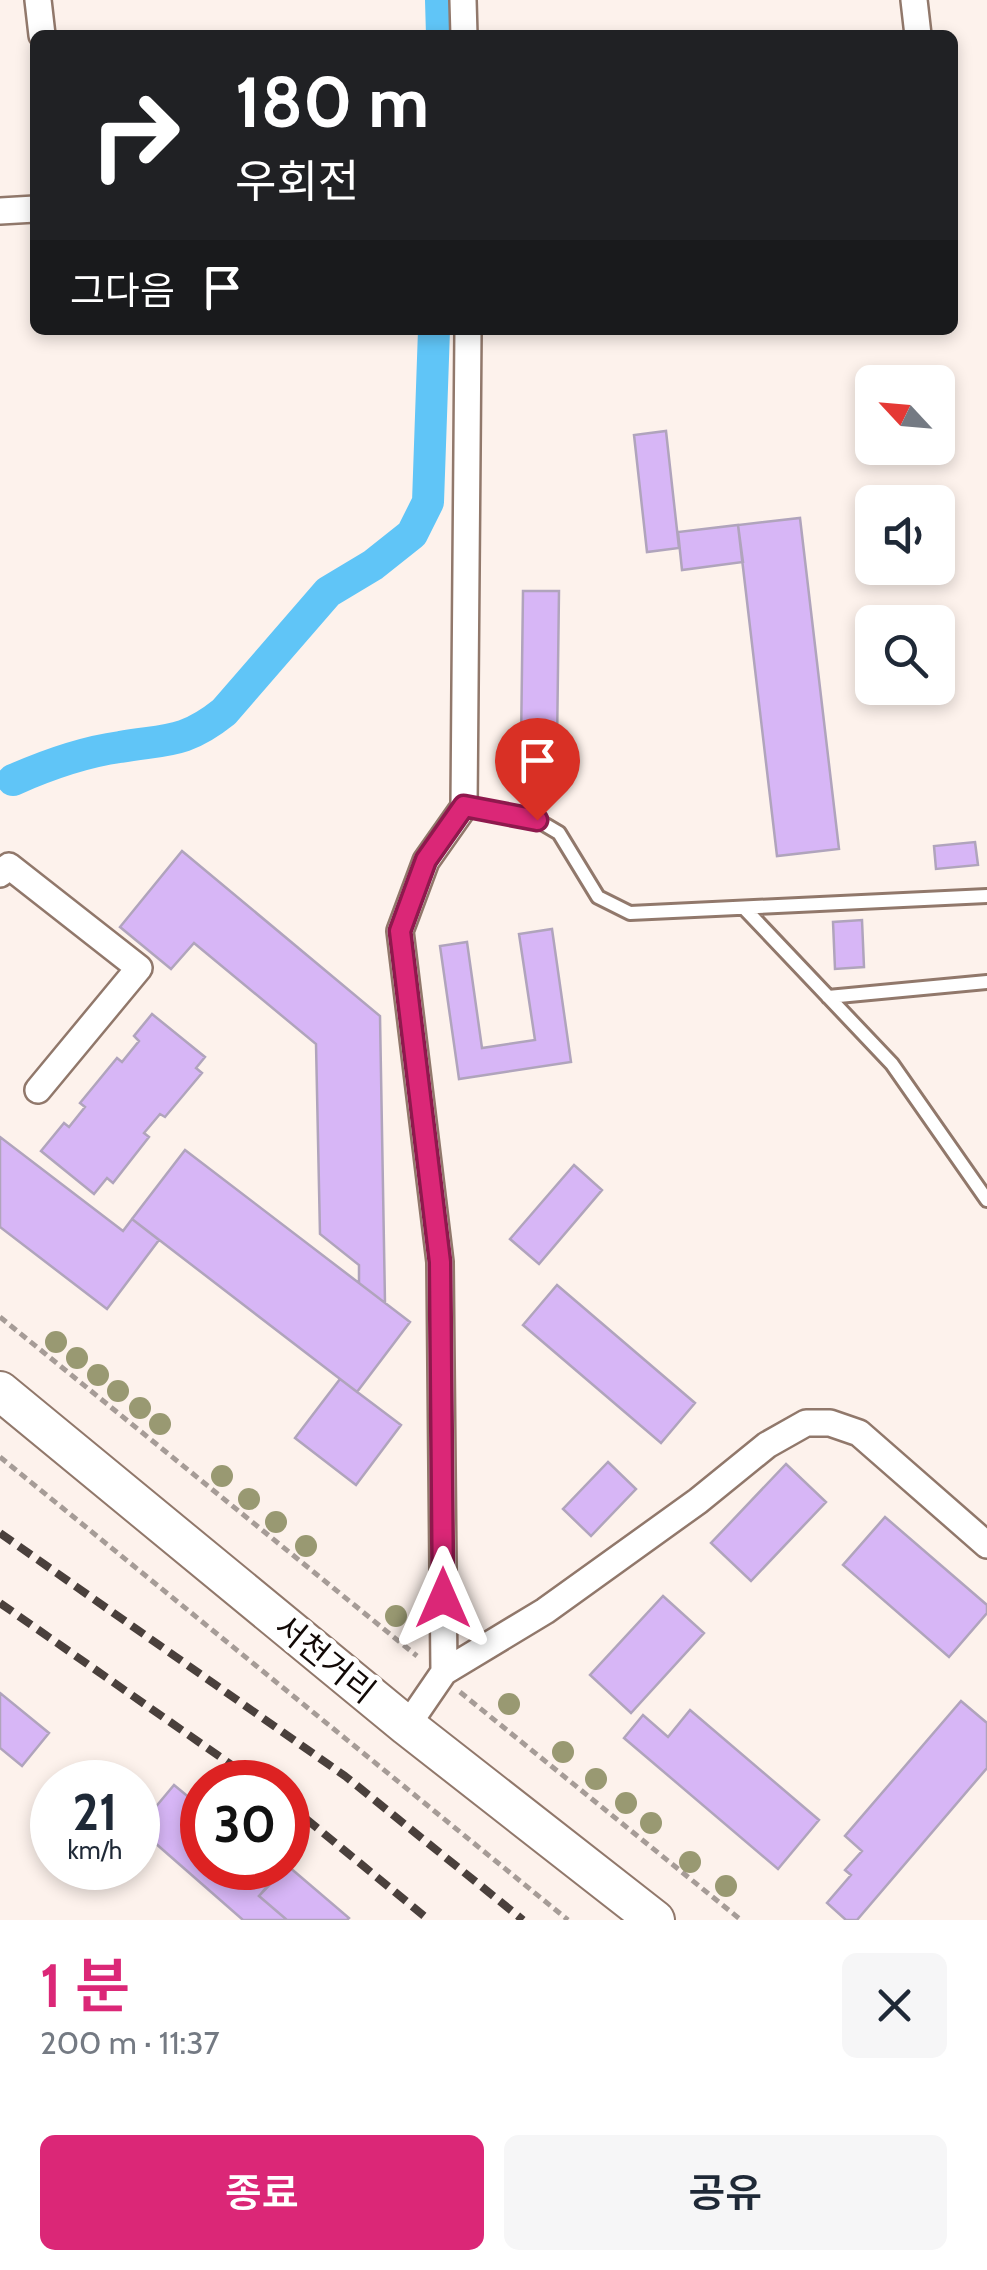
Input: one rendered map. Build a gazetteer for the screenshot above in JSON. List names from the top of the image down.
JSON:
{
  "streets": {
    "main road": ["서천거리"]
  },
  "north": "top left",
  "page": {
    "turn": ["180 m", "우회전"],
    "then": "그다음",
    "speed": "21 km/h",
    "limit": "30",
    "heading": ["1 분", "200 m · 11:37"],
    "buttons": ["종료", "공유"]
  }
}
